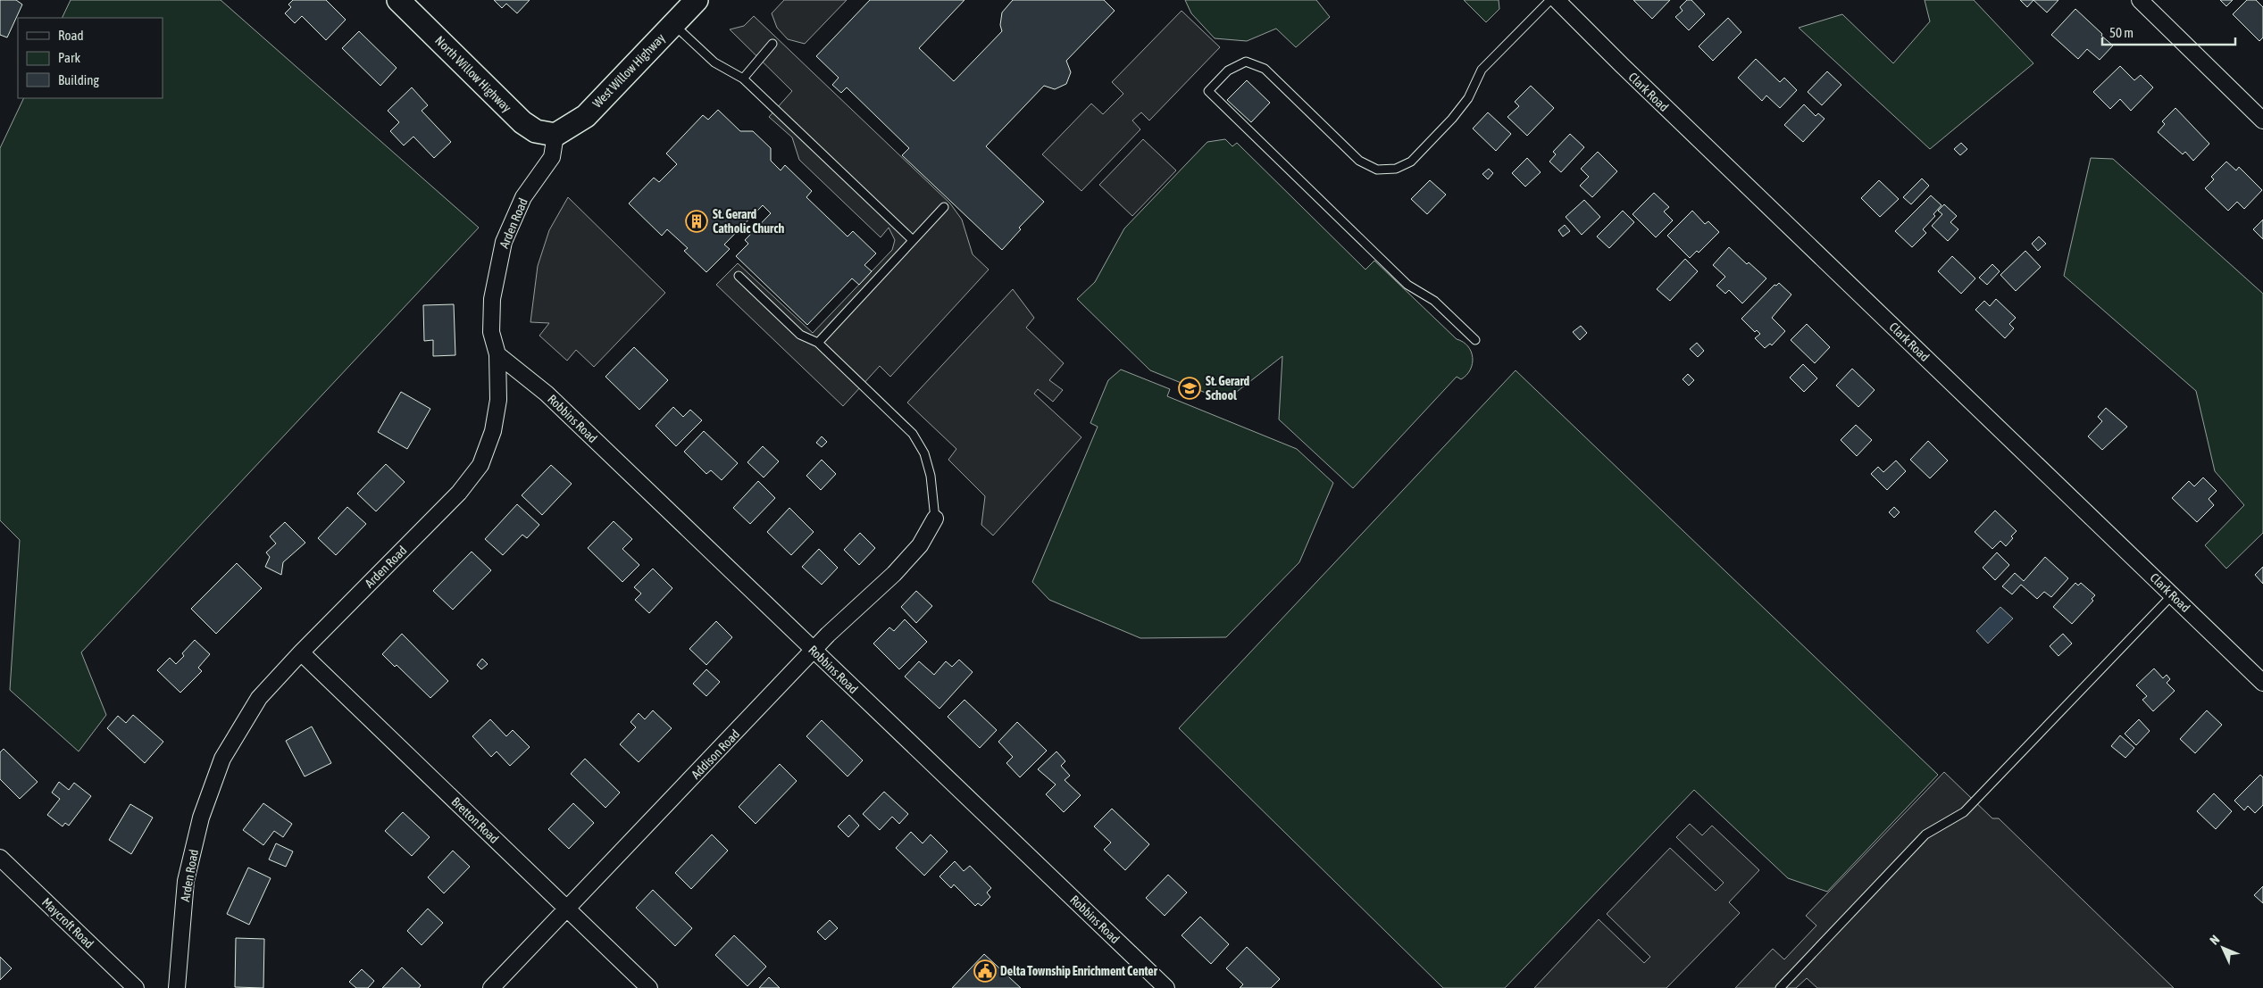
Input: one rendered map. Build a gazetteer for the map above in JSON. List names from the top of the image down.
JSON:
{
  "streets": {
    "street": [
      "West Willow Highway",
      "North Willow Highway",
      "Clark Road",
      "Arden Road",
      "Robbins Road",
      "Addison Road",
      "Bretton Road",
      "Maycroft Road"
    ]
  },
  "crossings": [
    ["West Willow Highway", "North Willow Highway"],
    ["West Willow Highway", "Arden Road"],
    ["North Willow Highway", "Arden Road"],
    ["Arden Road", "Robbins Road"],
    ["Arden Road", "Bretton Road"],
    ["Robbins Road", "Addison Road"],
    ["Addison Road", "Bretton Road"]
  ],
  "places": {
    "building": ["St. Gerard Catholic Church"],
    "school or university": ["St. Gerard School"],
    "public building": ["Delta Township Enrichment Center"]
  },
  "legend": ["Road", "Park", "Building"],
  "scale_bar": "50 m",
  "north": "top left"
}
